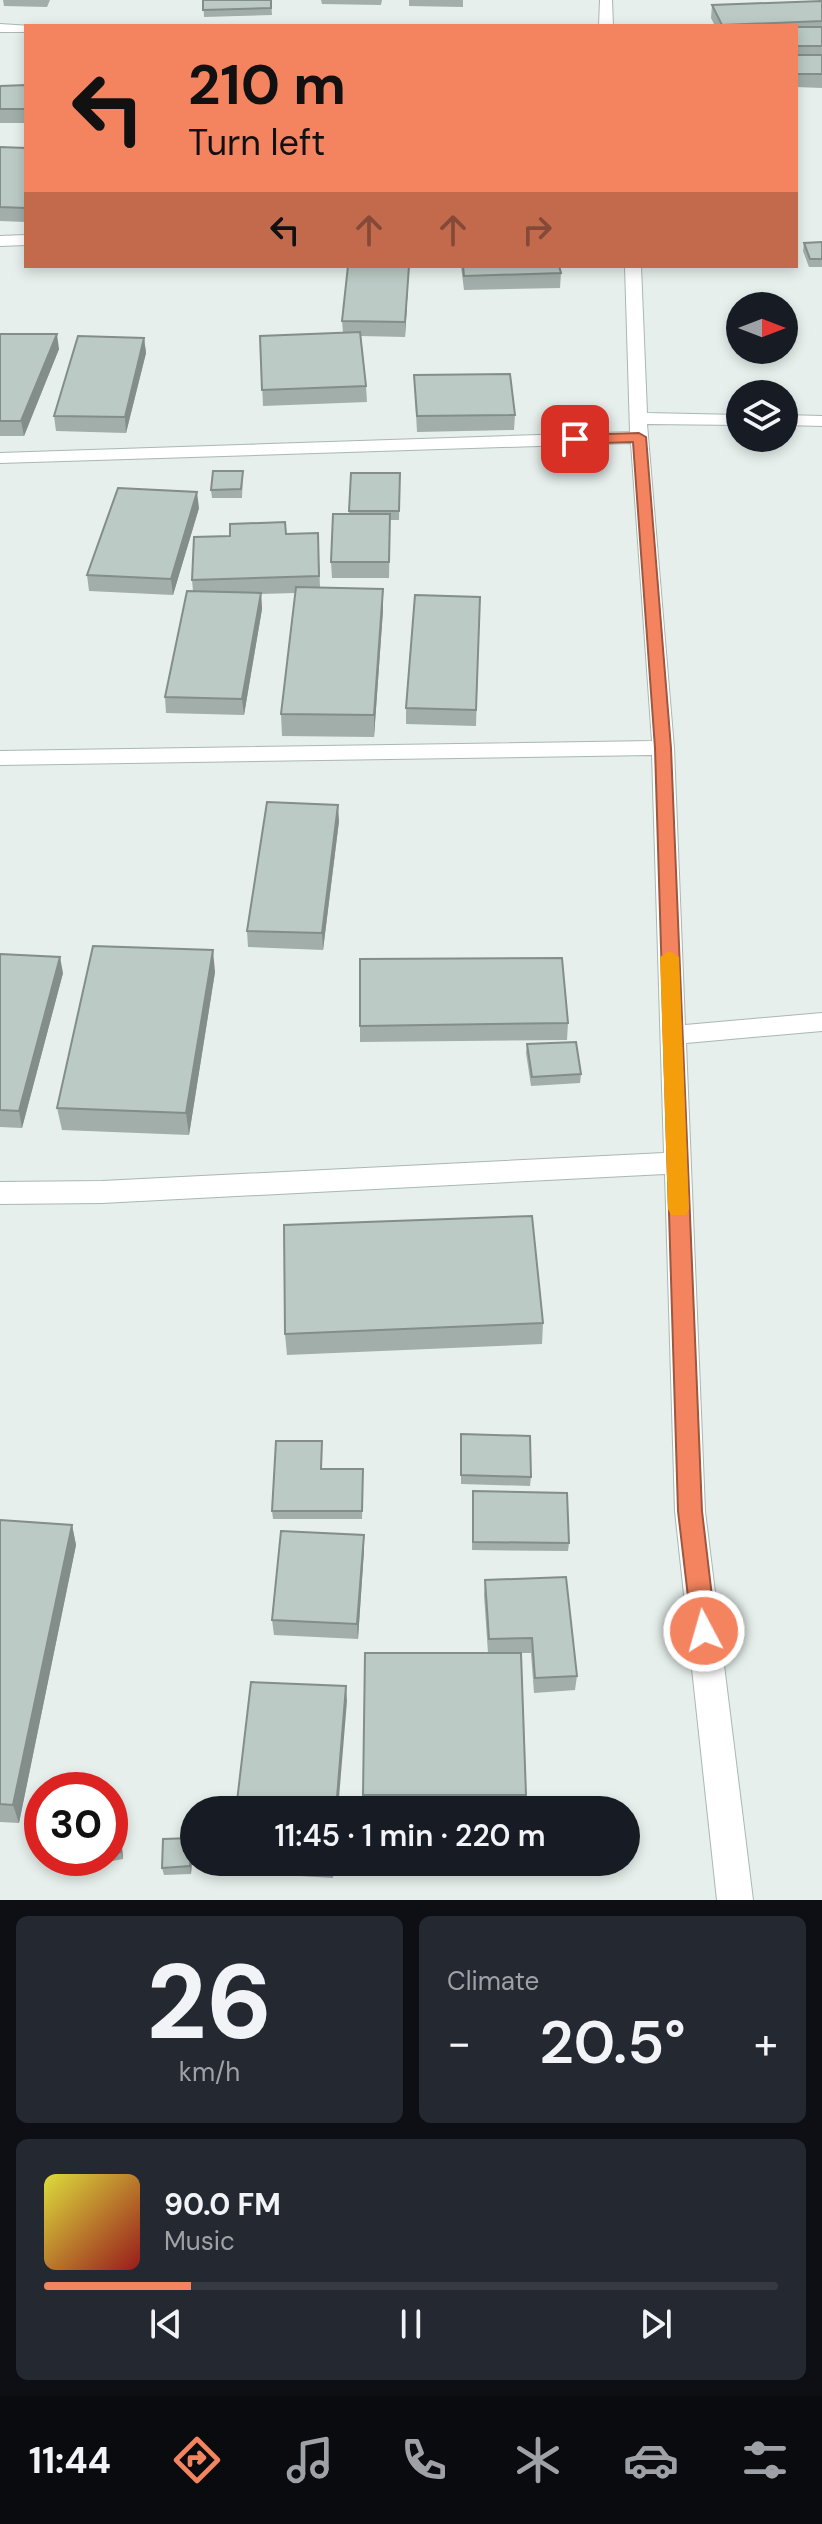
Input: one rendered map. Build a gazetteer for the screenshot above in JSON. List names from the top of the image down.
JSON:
{
  "north": "right",
  "page": {
    "turn": ["210 m", "Turn left"],
    "limit": "30",
    "trip": "11:45 · 1 min · 220 m",
    "tile": [
      ["26", "km/h"],
      "Climate"
    ],
    "heat": ["−", "20.5°", "+"],
    "song": ["90.0 FM", "Music"],
    "tabs": "11:44"
  }
}
